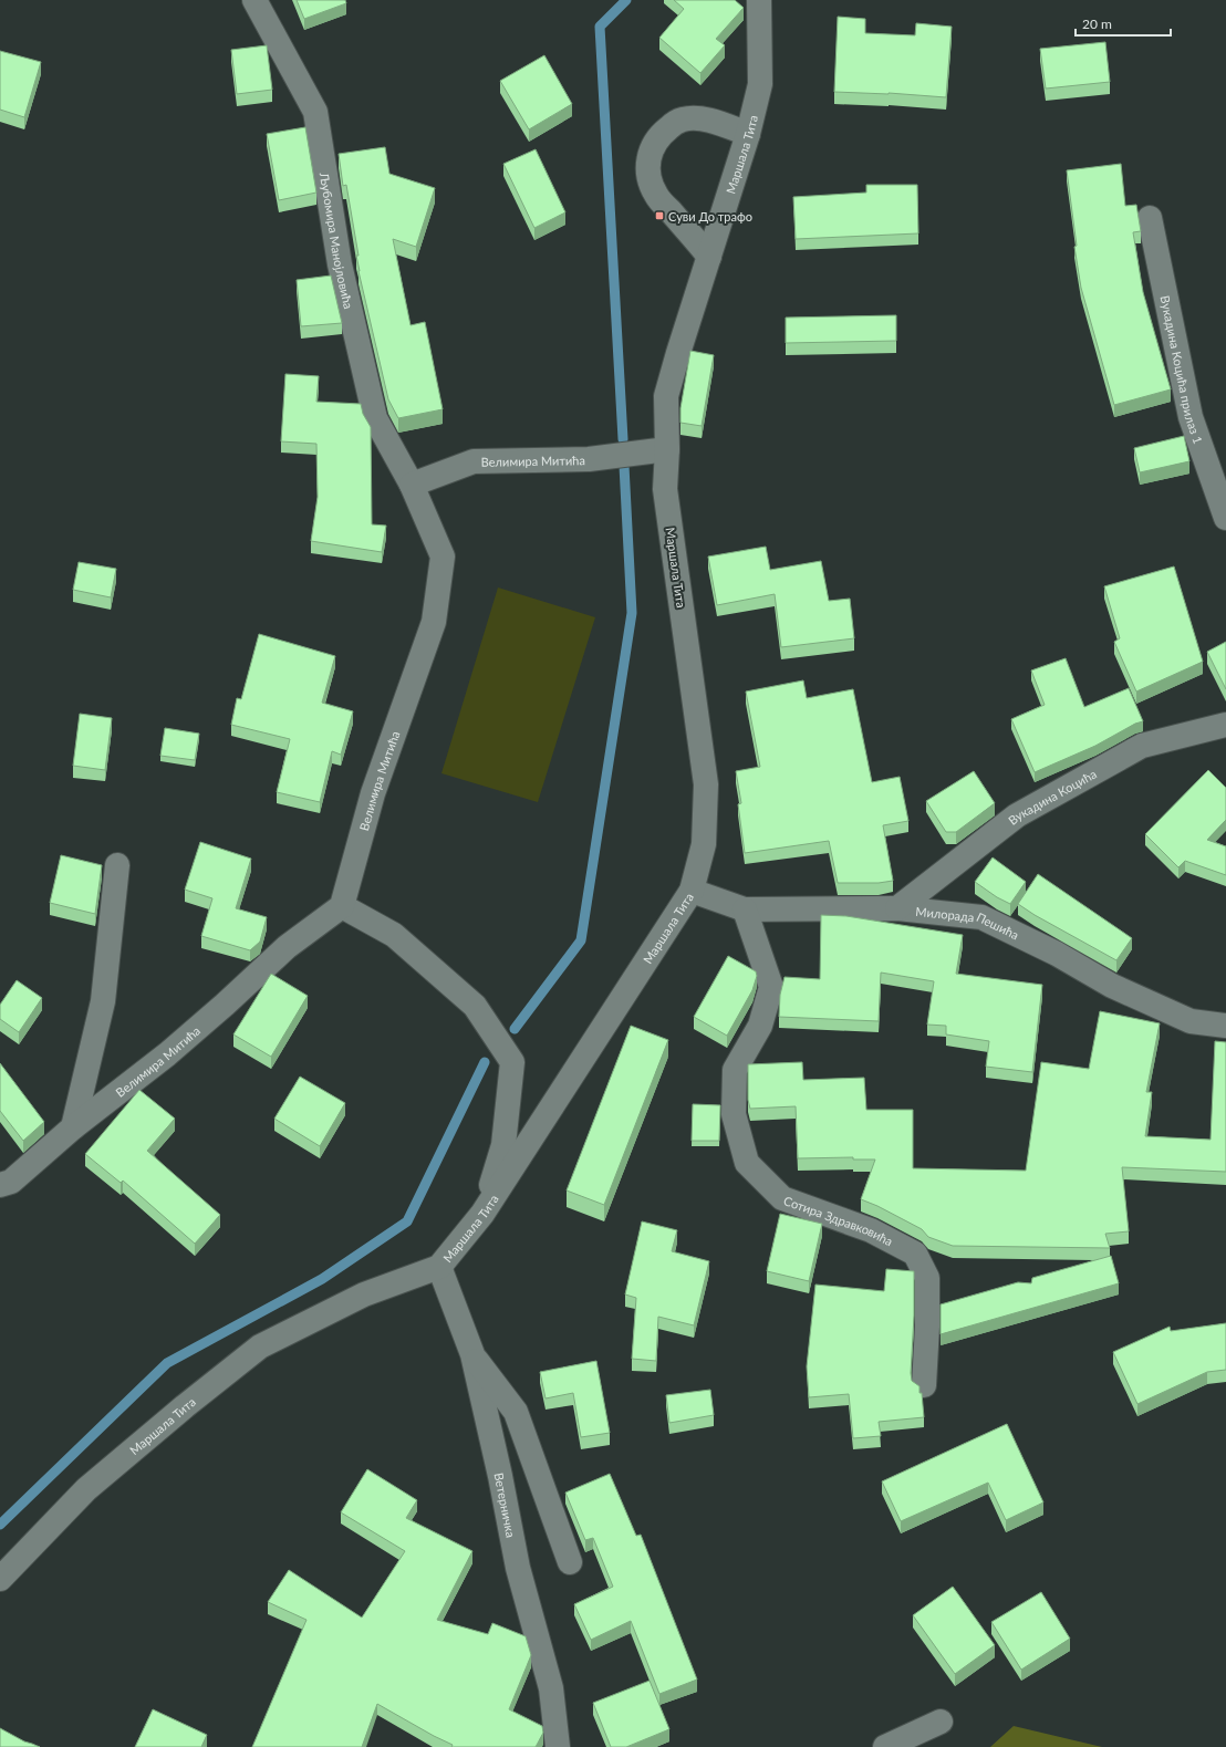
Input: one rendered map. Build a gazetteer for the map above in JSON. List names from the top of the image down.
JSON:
{
  "streets": {
    "street": [
      "Маршала Тита",
      "Љубомира Манојловића",
      "Вукадина Коцића прилаз 1",
      "Велимира Митића",
      "Вукадина Коцића",
      "Милорада Пешића",
      "Сотира Здравковића",
      "Ветерничка"
    ]
  },
  "crossings": [
    ["Маршала Тита", "Велимира Митића"],
    ["Маршала Тита", "Милорада Пешића"],
    ["Маршала Тита", "Ветерничка"],
    ["Љубомира Манојловића", "Велимира Митића"],
    ["Вукадина Коцића", "Милорада Пешића"],
    ["Милорада Пешића", "Сотира Здравковића"]
  ],
  "places": {
    "transit": ["Суви До трафо"]
  },
  "scale_bar": "20 m"
}
